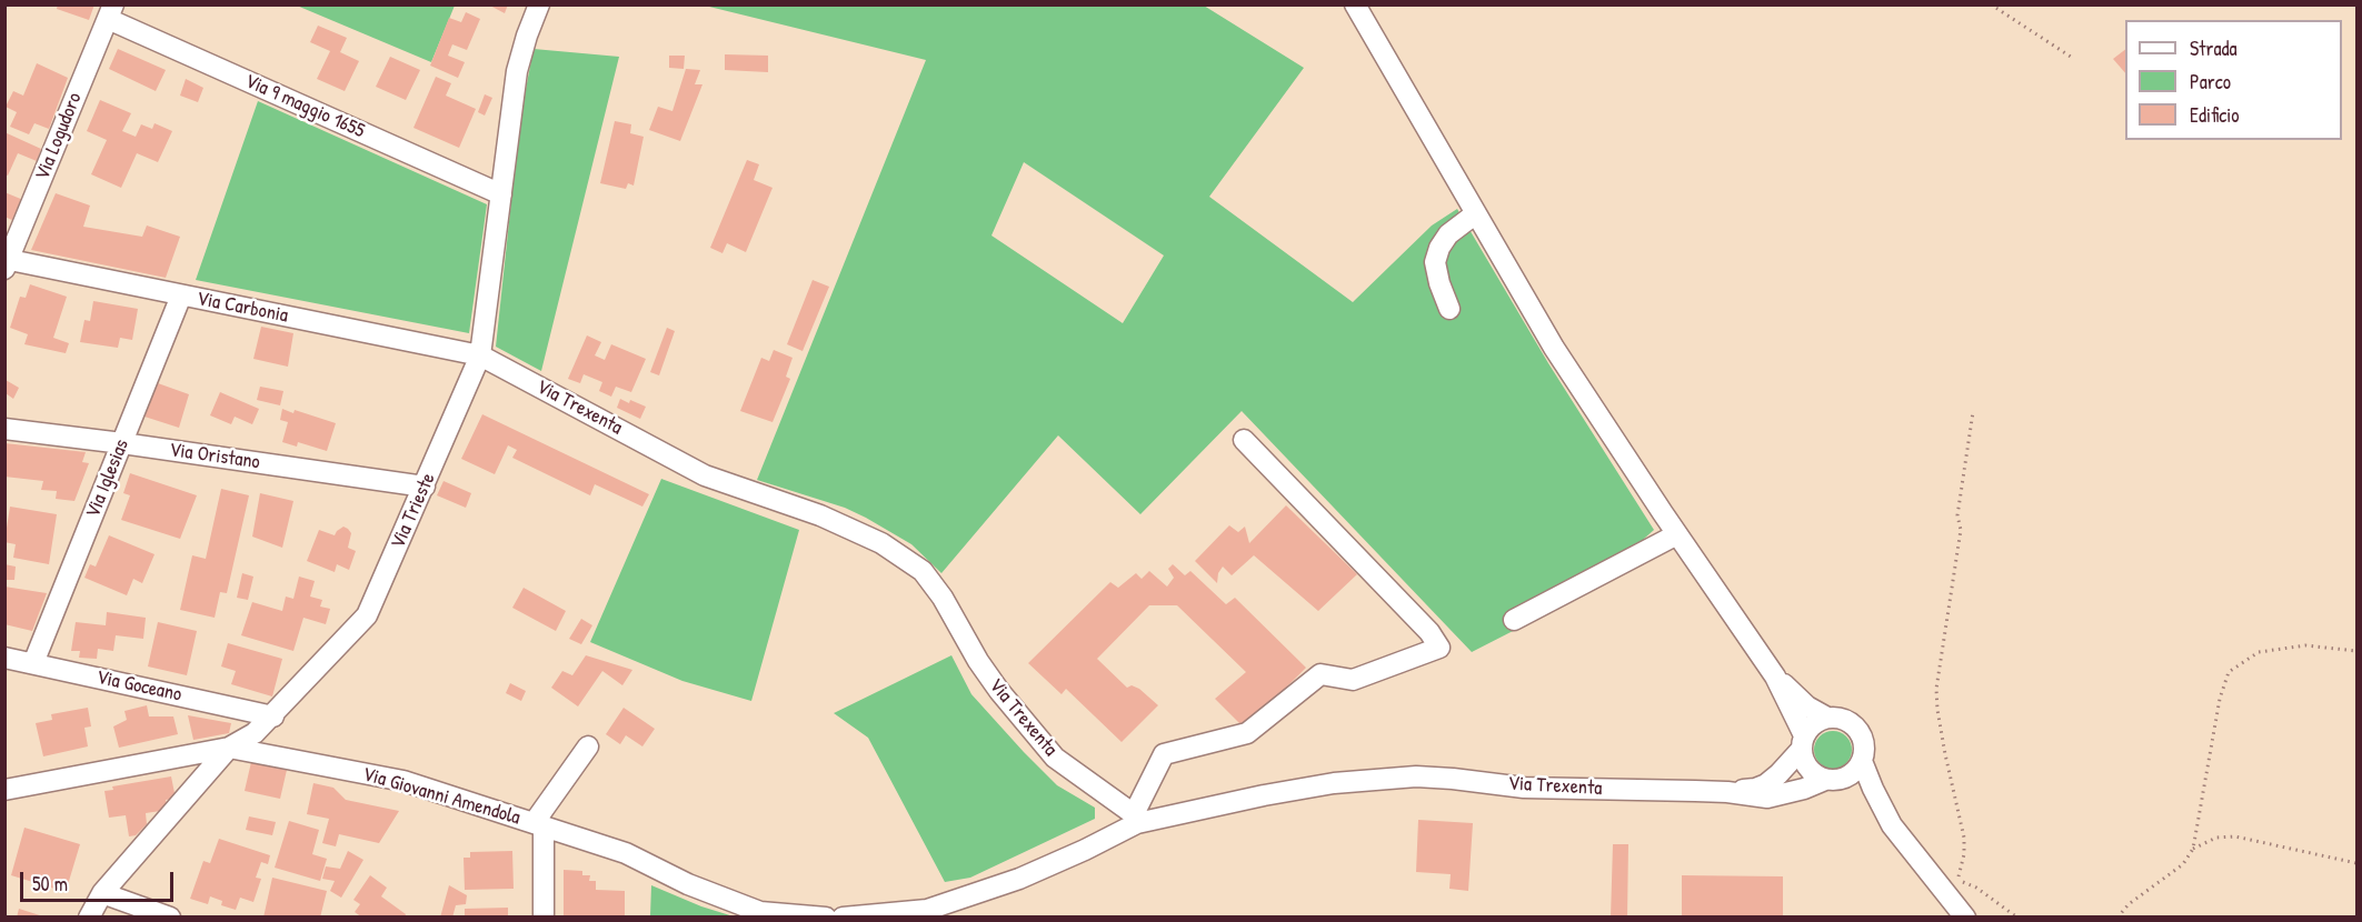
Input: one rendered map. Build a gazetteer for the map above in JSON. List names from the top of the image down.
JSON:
{
  "streets": {
    "street": [
      "Via 9 maggio 1655",
      "Via Logudoro",
      "Via Carbonia",
      "Via Trexenta",
      "Via Oristano",
      "Via Iglesias",
      "Via Trieste",
      "Via Goceano",
      "Via Giovanni Amendola"
    ]
  },
  "crossings": [
    ["Via 9 maggio 1655", "Via Logudoro"],
    ["Via 9 maggio 1655", "Via Trieste"],
    ["Via Logudoro", "Via Carbonia"],
    ["Via Carbonia", "Via Trexenta"],
    ["Via Carbonia", "Via Iglesias"],
    ["Via Carbonia", "Via Trieste"],
    ["Via Trexenta", "Via Trieste"],
    ["Via Oristano", "Via Iglesias"],
    ["Via Oristano", "Via Trieste"],
    ["Via Iglesias", "Via Goceano"],
    ["Via Trieste", "Via Goceano"],
    ["Via Trieste", "Via Giovanni Amendola"]
  ],
  "legend": ["Strada", "Parco", "Edificio"],
  "scale_bar": "50 m"
}
